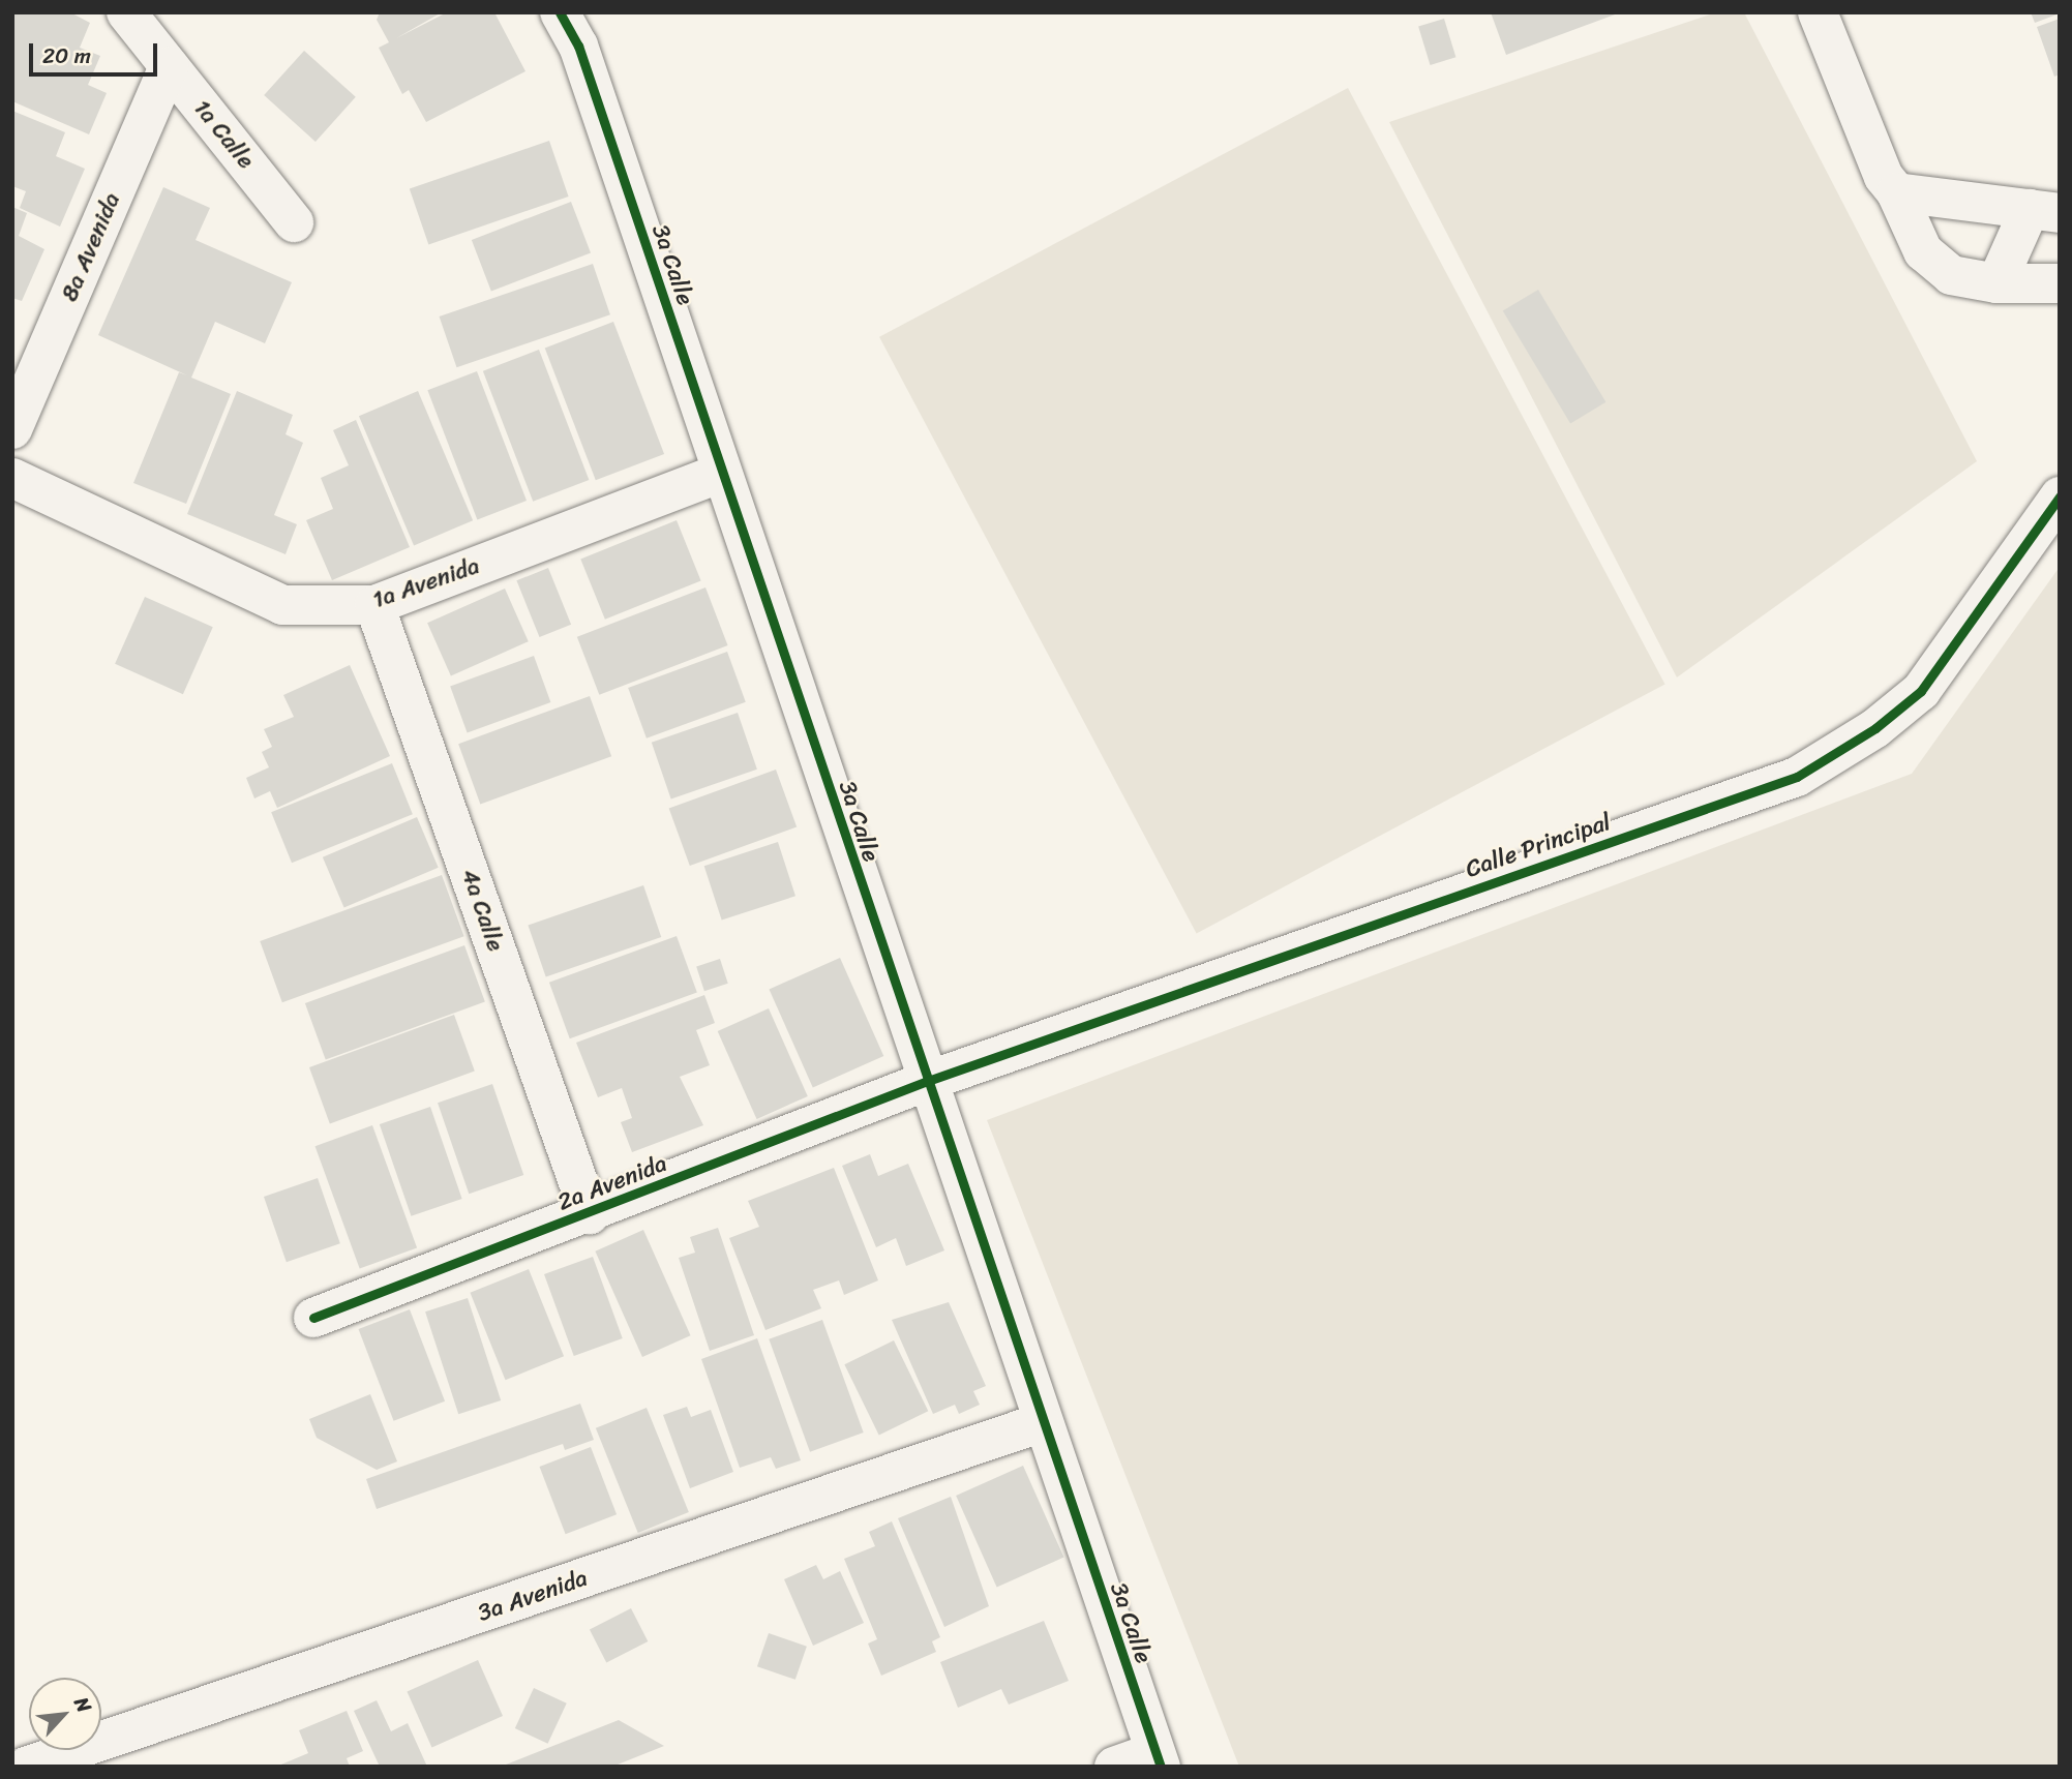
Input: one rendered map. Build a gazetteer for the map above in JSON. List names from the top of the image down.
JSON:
{
  "streets": {
    "street": [
      "1a Calle",
      "8a Avenida",
      "3a Calle",
      "1a Avenida",
      "Calle Principal",
      "4a Calle",
      "2a Avenida",
      "3a Avenida"
    ]
  },
  "crossings": [
    ["1a Calle", "8a Avenida"],
    ["3a Calle", "1a Avenida"],
    ["3a Calle", "Calle Principal"],
    ["3a Calle", "2a Avenida"],
    ["3a Calle", "3a Avenida"],
    ["1a Avenida", "4a Calle"],
    ["Calle Principal", "2a Avenida"],
    ["4a Calle", "2a Avenida"]
  ],
  "scale_bar": "20 m",
  "north": "top right"
}
